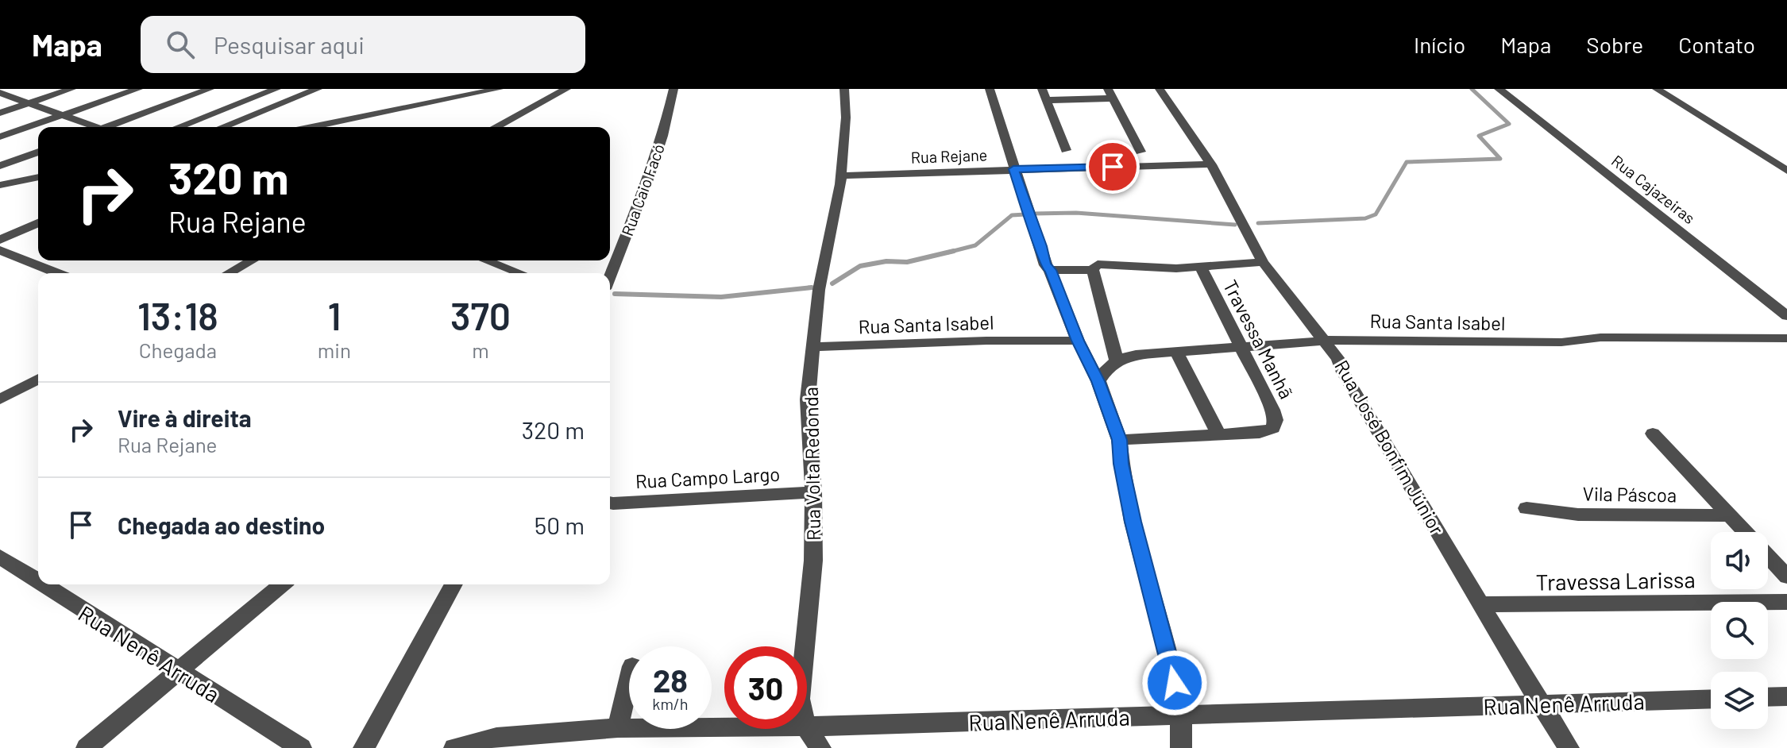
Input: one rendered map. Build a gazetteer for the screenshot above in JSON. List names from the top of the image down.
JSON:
{
  "streets": {
    "street": [
      "Rua Rejane",
      "Rua Cajazeiras",
      "Rua Caio Facó",
      "Rua Santa Isabel",
      "Travessa Manhã",
      "Rua José Bonfim Júnior",
      "Rua Volta Redonda",
      "Rua Campo Largo",
      "Vila Páscoa",
      "Travessa Larissa",
      "Rua Nenê Arruda"
    ]
  },
  "crossings": [
    ["Rua Rejane", "Rua José Bonfim Júnior"],
    ["Rua Rejane", "Rua Volta Redonda"],
    ["Rua Santa Isabel", "Travessa Manhã"],
    ["Rua Santa Isabel", "Rua José Bonfim Júnior"],
    ["Rua Santa Isabel", "Rua Volta Redonda"],
    ["Rua José Bonfim Júnior", "Travessa Larissa"],
    ["Rua José Bonfim Júnior", "Rua Nenê Arruda"],
    ["Rua Volta Redonda", "Rua Campo Largo"]
  ],
  "page": {
    "header": "Mapa",
    "search": "Pesquisar aqui",
    "nav": [
      "Início",
      "Mapa",
      "Sobre",
      "Contato"
    ],
    "turn": ["320 m", "Rua Rejane"],
    "eta": [
      "13:18",
      "Chegada",
      "1",
      "min",
      "370",
      "m"
    ],
    "list": [
      {
        "name": "Vire à direita",
        "note": "Rua Rejane",
        "value": "320 m"
      },
      {
        "name": "Chegada ao destino",
        "value": "50 m"
      }
    ],
    "speed": "28 km/h",
    "limit": "30"
  }
}
